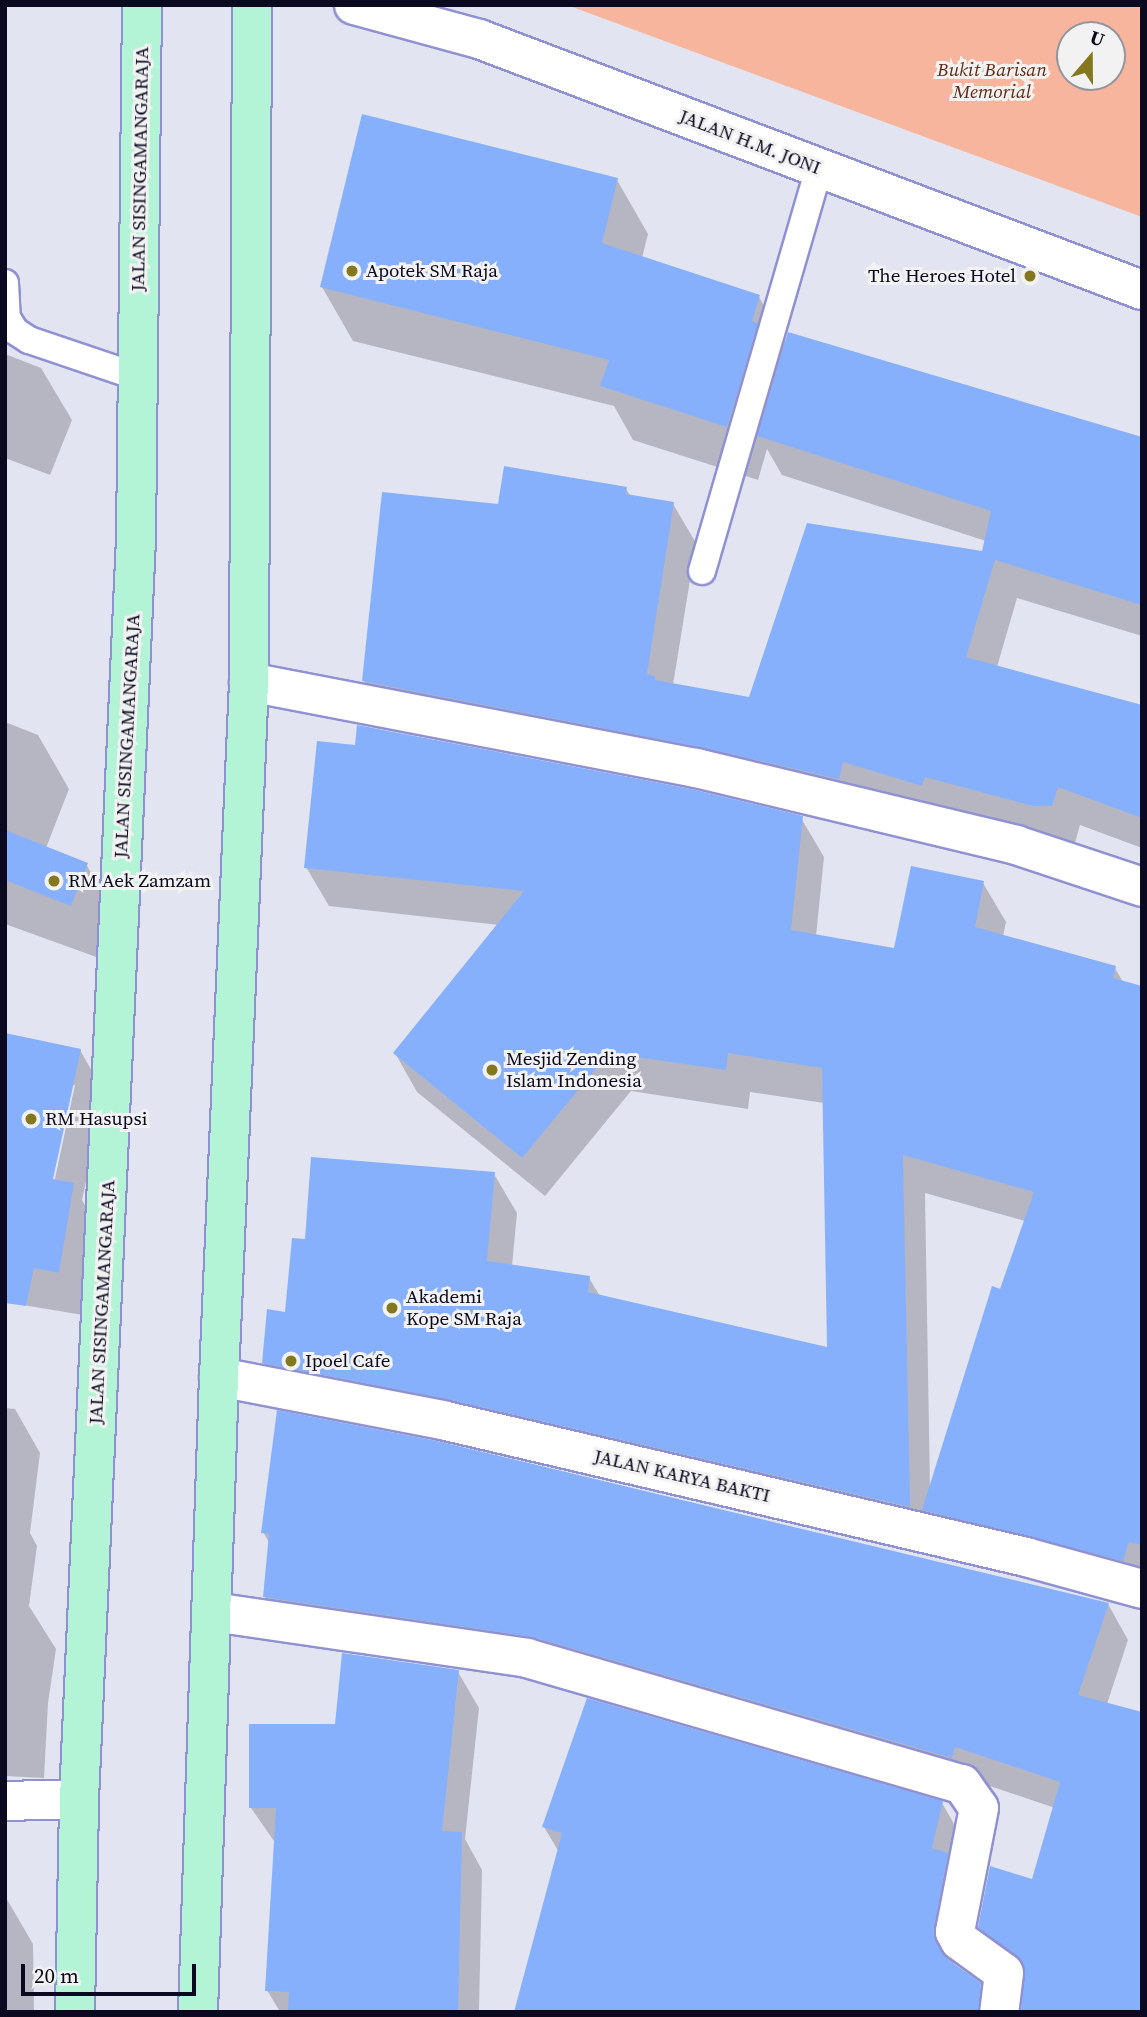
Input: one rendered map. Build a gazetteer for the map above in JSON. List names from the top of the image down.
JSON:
{
  "streets": {
    "main road": ["JALAN SISINGAMANGARAJA"],
    "street": ["JALAN H.M. JONI", "JALAN KARYA BAKTI"]
  },
  "parks": ["Bukit Barisan Memorial"],
  "places": [
    "Apotek SM Raja",
    "The Heroes Hotel",
    "RM Aek Zamzam",
    "Mesjid Zending Islam Indonesia",
    "RM Hasupsi",
    "Akademi Kope SM Raja",
    "Ipoel Cafe"
  ],
  "scale_bar": "20 m",
  "north": "top"
}
